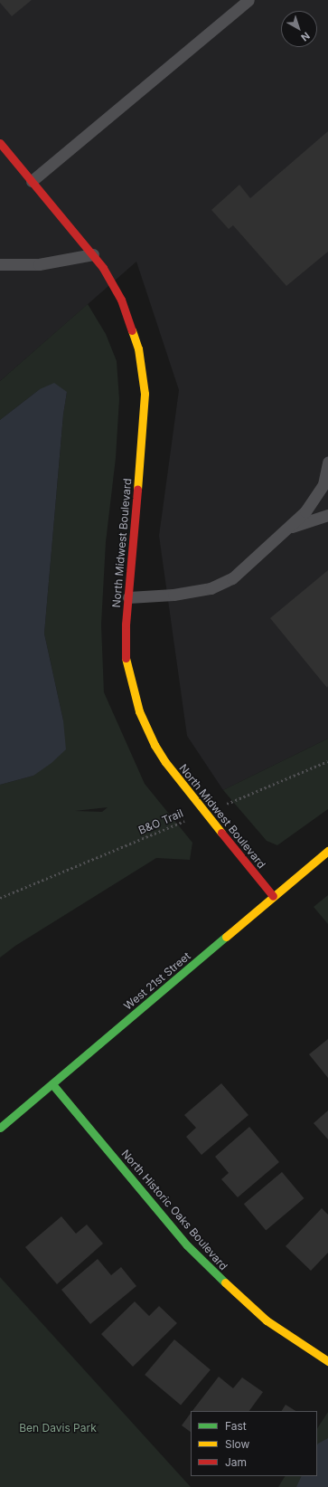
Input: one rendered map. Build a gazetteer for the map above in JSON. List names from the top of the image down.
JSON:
{
  "streets": {
    "street": ["North Midwest Boulevard", "West 21st Street", "North Historic Oaks Boulevard"],
    "path": ["B&O Trail"]
  },
  "crossings": [
    ["North Midwest Boulevard", "B&O Trail"],
    ["North Midwest Boulevard", "West 21st Street"],
    ["West 21st Street", "North Historic Oaks Boulevard"]
  ],
  "parks": ["Ben Davis Park"],
  "legend": ["Fast", "Slow", "Jam"],
  "north": "bottom right"
}
